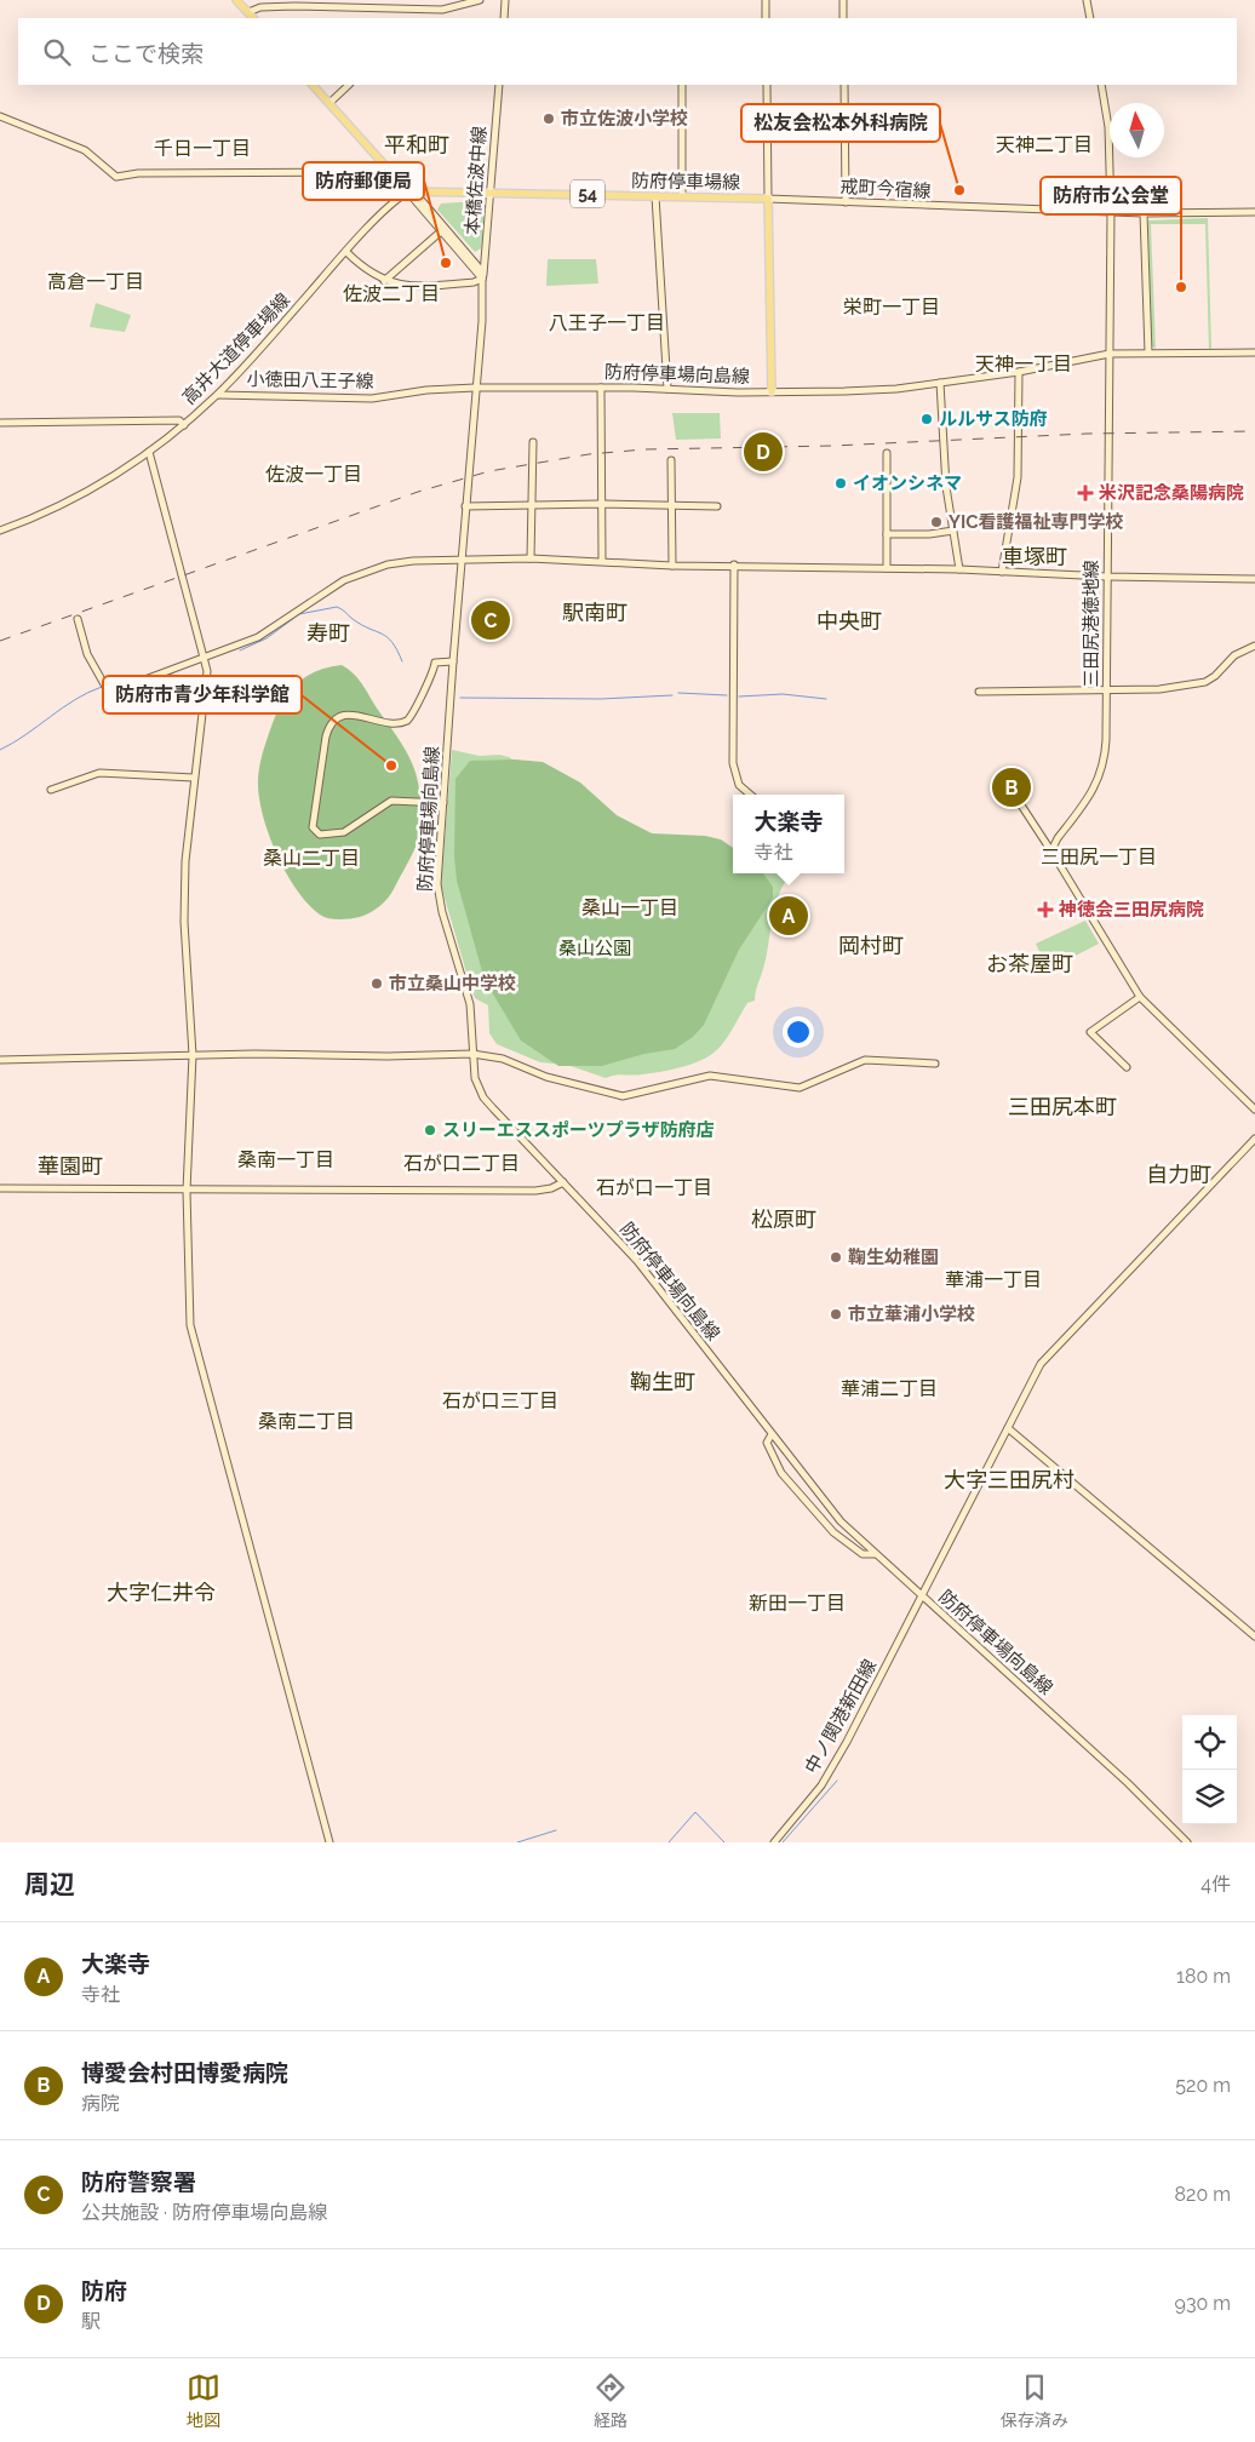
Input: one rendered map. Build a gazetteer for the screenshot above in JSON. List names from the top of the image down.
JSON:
{
  "streets": {
    "main road": ["防府停車場線", "54"],
    "street": [
      "本橋佐波中線",
      "戒町今宿線",
      "高井大道停車場線",
      "防府停車場向島線",
      "小徳田八王子線",
      "三田尻港徳地線",
      "中ノ関港新田線"
    ]
  },
  "crossings": [
    ["本橋佐波中線", "防府停車場線"],
    ["本橋佐波中線", "防府停車場向島線"],
    ["本橋佐波中線", "小徳田八王子線"],
    ["防府停車場線", "戒町今宿線"],
    ["防府停車場線", "高井大道停車場線"],
    ["戒町今宿線", "三田尻港徳地線"],
    ["高井大道停車場線", "小徳田八王子線"],
    ["防府停車場向島線", "小徳田八王子線"],
    ["防府停車場向島線", "中ノ関港新田線"]
  ],
  "districts": [
    "平和町",
    "天神二丁目",
    "千日一丁目",
    "高倉一丁目",
    "佐波二丁目",
    "栄町一丁目",
    "八王子一丁目",
    "天神一丁目",
    "佐波一丁目",
    "車塚町",
    "駅南町",
    "中央町",
    "寿町",
    "三田尻一丁目",
    "桑山二丁目",
    "桑山一丁目",
    "岡村町",
    "お茶屋町",
    "三田尻本町",
    "桑南一丁目",
    "石が口二丁目",
    "華園町",
    "自力町",
    "石が口一丁目",
    "松原町",
    "華浦一丁目",
    "鞠生町",
    "華浦二丁目",
    "石が口三丁目",
    "桑南二丁目",
    "大字三田尻村",
    "大字仁井令",
    "新田一丁目"
  ],
  "parks": ["桑山公園"],
  "places": {
    "other": [
      "市立佐波小学校",
      "松友会松本外科病院",
      "防府郵便局",
      "防府市公会堂",
      "ルルサス防府",
      "イオンシネマ",
      "YIC看護福祉専門学校",
      "防府市青少年科学館",
      "市立桑山中学校",
      "スリーエススポーツプラザ防府店",
      "鞠生幼稚園",
      "市立華浦小学校"
    ],
    "health": ["米沢記念桑陽病院", "神徳会三田尻病院"]
  },
  "north": "top",
  "page": {
    "search": "ここで検索",
    "pins": [
      "D",
      "C",
      "B",
      "A"
    ],
    "popup": ["大楽寺", "寺社"],
    "heading": ["周辺", "4件"],
    "list": [
      {
        "mark": "A",
        "name": "大楽寺",
        "note": "寺社",
        "value": "180 m"
      },
      {
        "mark": "B",
        "name": "博愛会村田博愛病院",
        "note": "病院",
        "value": "520 m"
      },
      {
        "mark": "C",
        "name": "防府警察署",
        "note": "公共施設 · 防府停車場向島線",
        "value": "820 m"
      },
      {
        "mark": "D",
        "name": "防府",
        "note": "駅",
        "value": "930 m"
      }
    ],
    "nav": ["地図", "経路", "保存済み"]
  }
}
